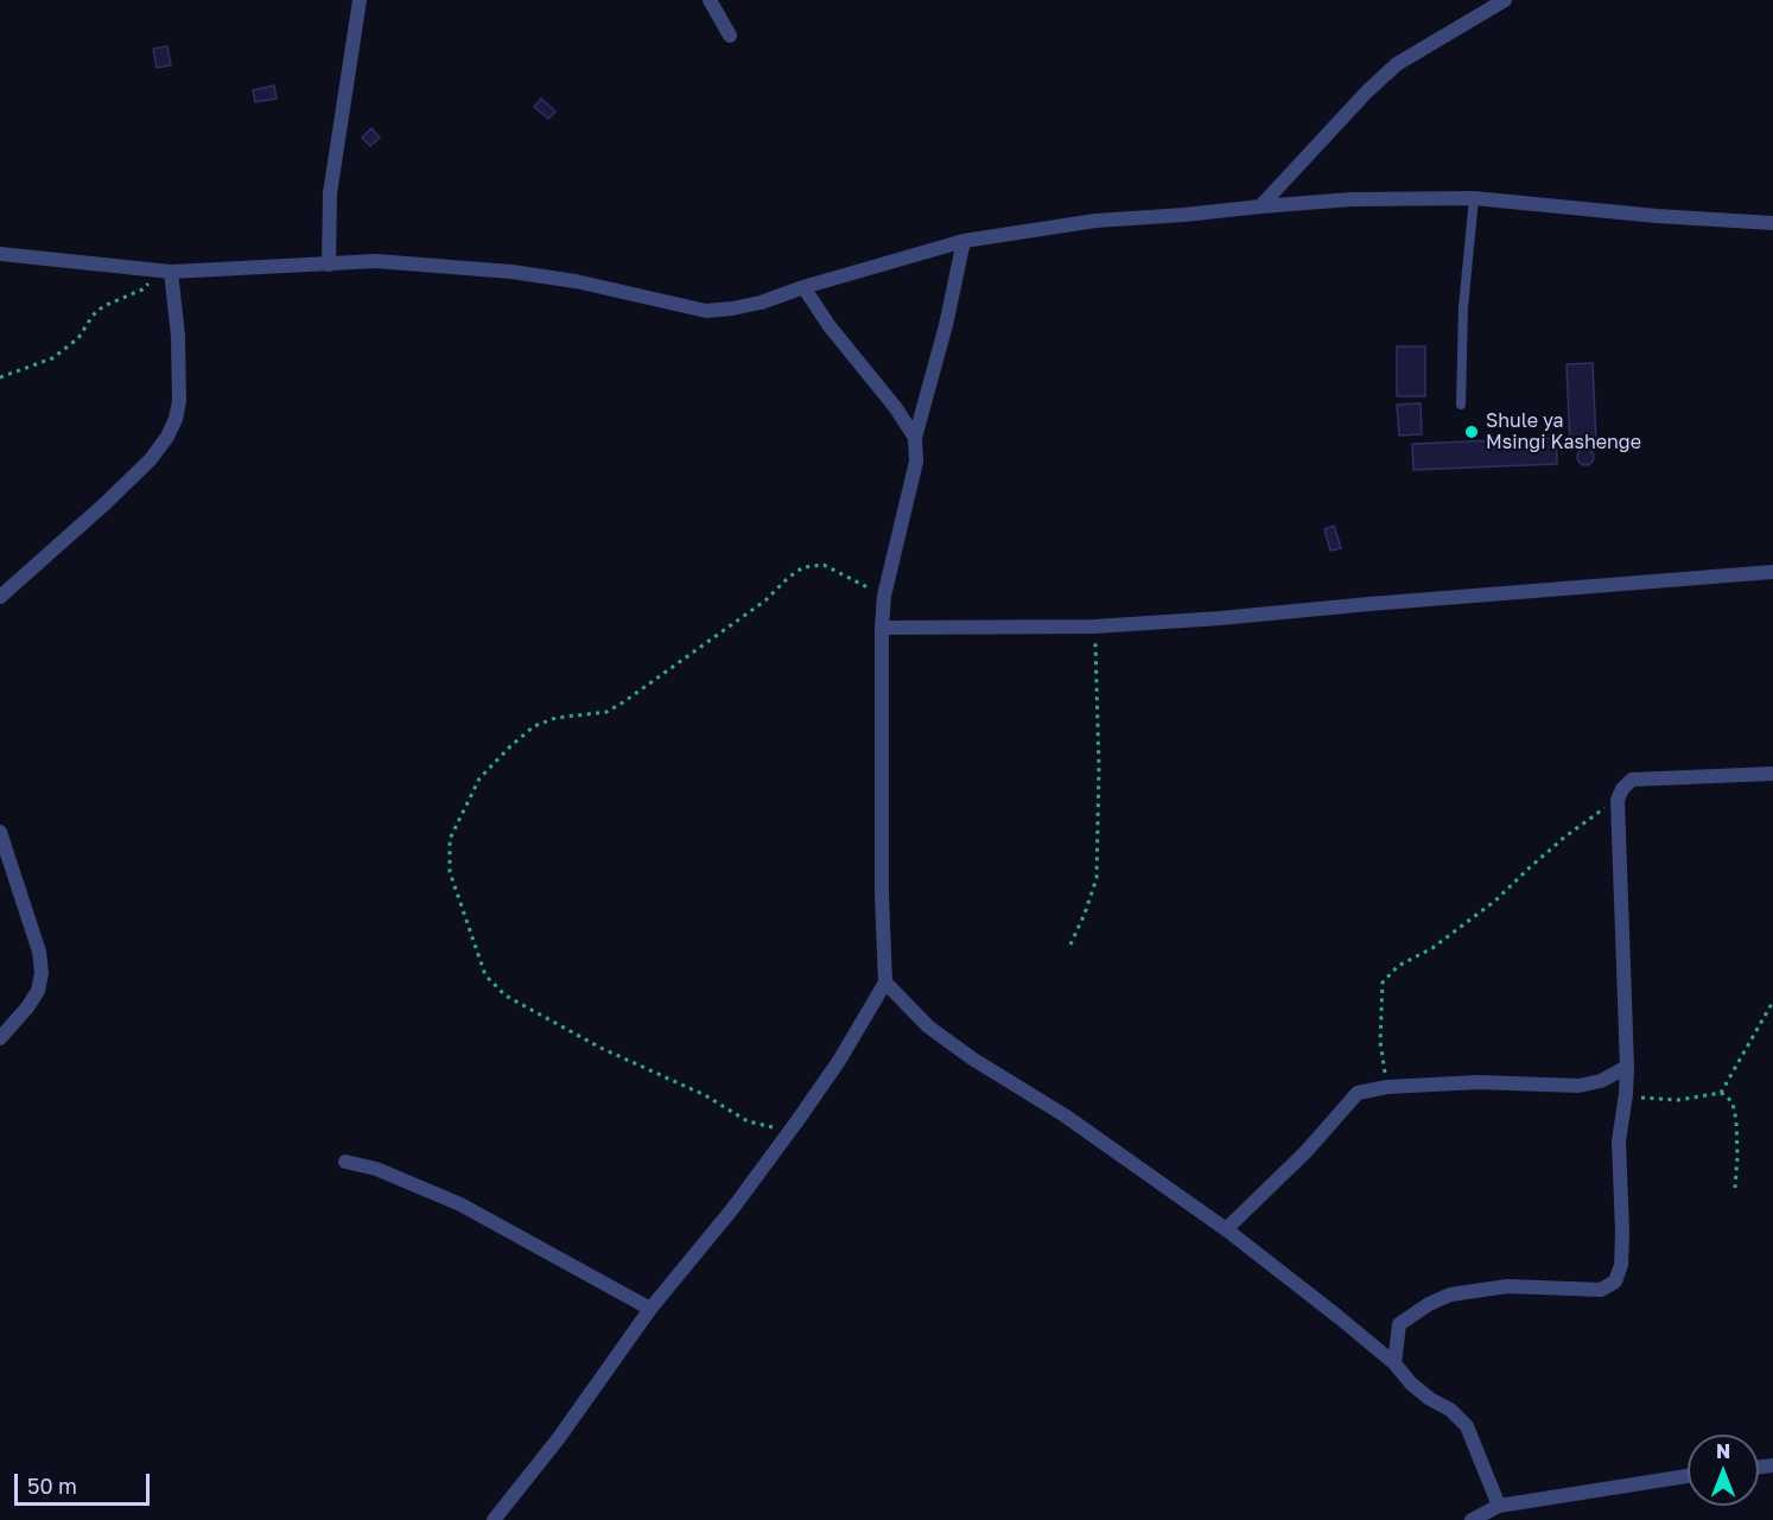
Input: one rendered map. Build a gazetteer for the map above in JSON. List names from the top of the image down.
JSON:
{
  "places": ["Shule ya Msingi Kashenge"],
  "scale_bar": "50 m",
  "north": "top"
}
